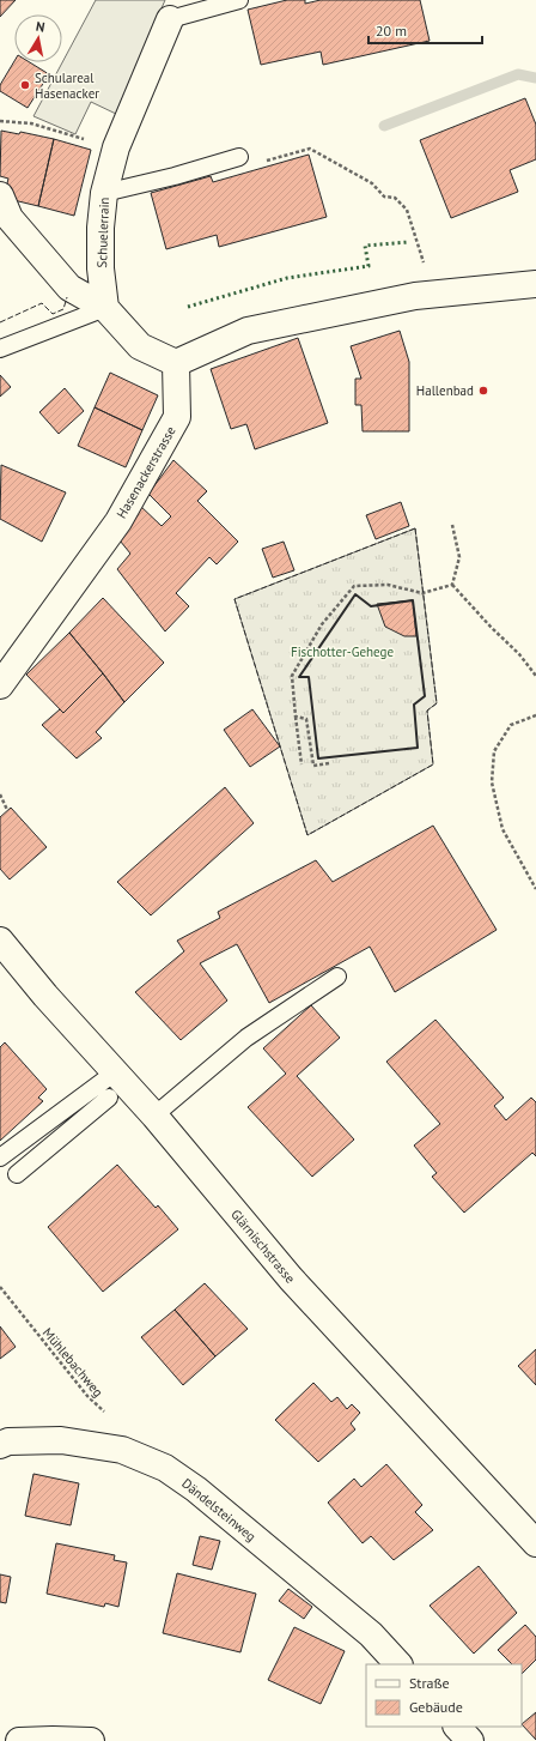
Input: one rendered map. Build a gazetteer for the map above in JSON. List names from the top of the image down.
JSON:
{
  "streets": {
    "street": [
      "Schuelerrain",
      "Hasenackerstrasse",
      "Glärnischstrasse",
      "Dändelsteinweg"
    ],
    "path": ["Mühlebachweg"]
  },
  "crossings": [
    ["Mühlebachweg", "Dändelsteinweg"]
  ],
  "parks": ["Fischotter-Gehege"],
  "places": ["Schulareal Hasenacker", "Hallenbad"],
  "legend": ["Straße", "Gebäude"],
  "scale_bar": "20 m",
  "north": "top"
}
